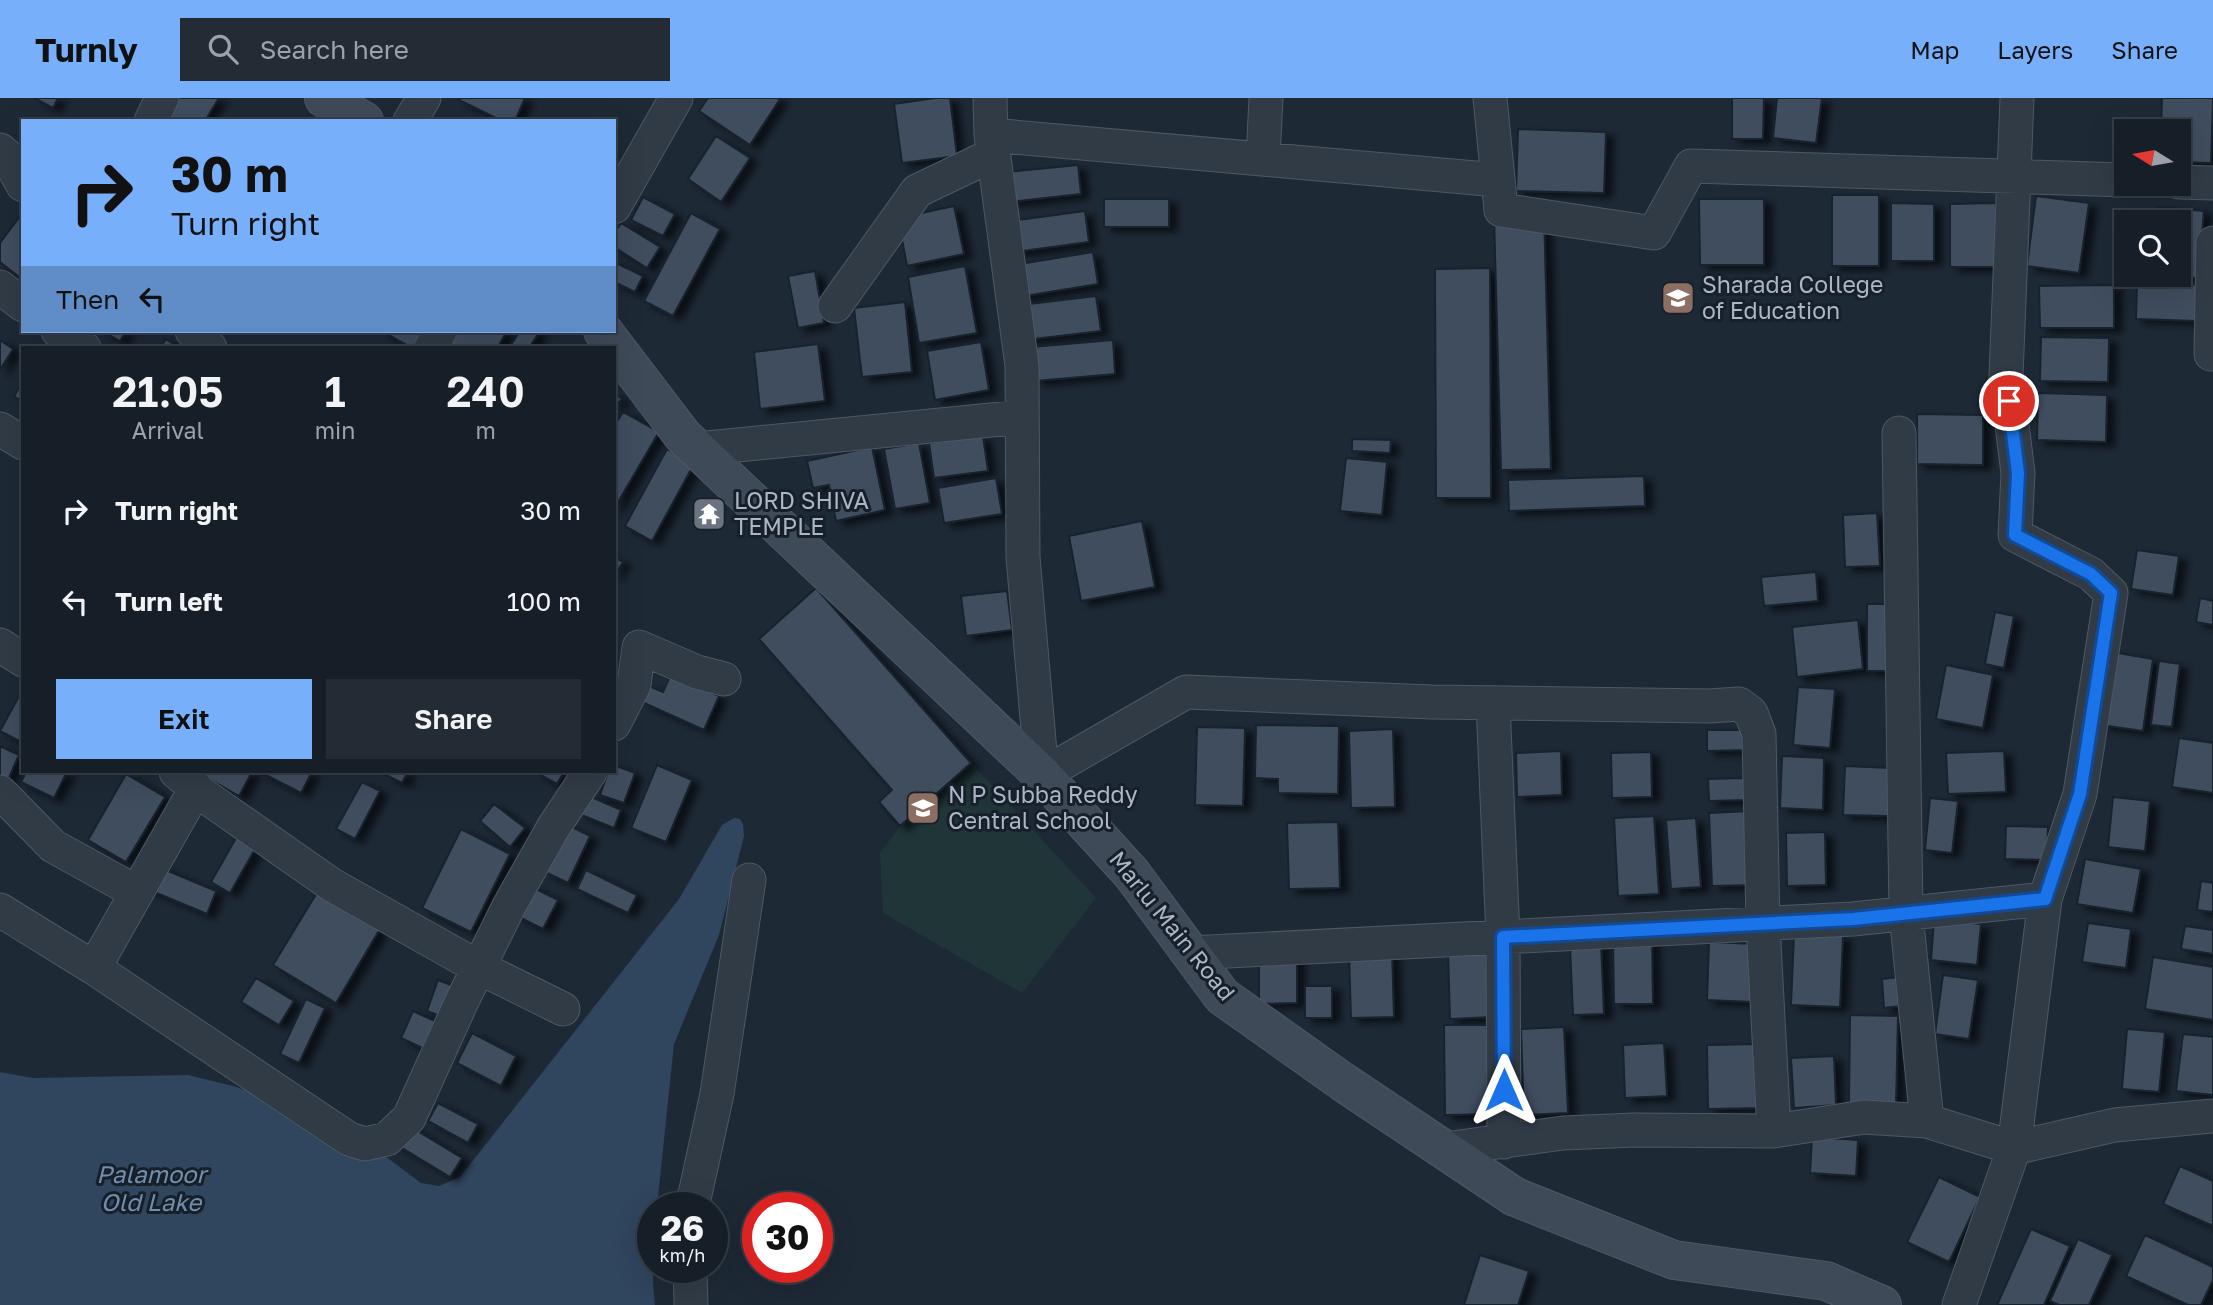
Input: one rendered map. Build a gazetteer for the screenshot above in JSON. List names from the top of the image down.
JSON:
{
  "streets": {
    "street": ["Marlu Main Road"]
  },
  "water": ["Palamoor Old Lake"],
  "places": {
    "school or university": ["Sharada College of Education", "N P Subba Reddy Central School"],
    "temple": ["LORD SHIVA TEMPLE"]
  },
  "north": "left",
  "page": {
    "header": "Turnly",
    "search": "Search here",
    "nav": ["Map", "Layers", "Share"],
    "turn": ["30 m", "Turn right"],
    "then": "Then",
    "eta": [
      "21:05",
      "Arrival",
      "1",
      "min",
      "240",
      "m"
    ],
    "list": [
      {
        "name": "Turn right",
        "value": "30 m"
      },
      {
        "name": "Turn left",
        "value": "100 m"
      }
    ],
    "buttons": ["Exit", "Share"],
    "speed": "26 km/h",
    "limit": "30"
  }
}
